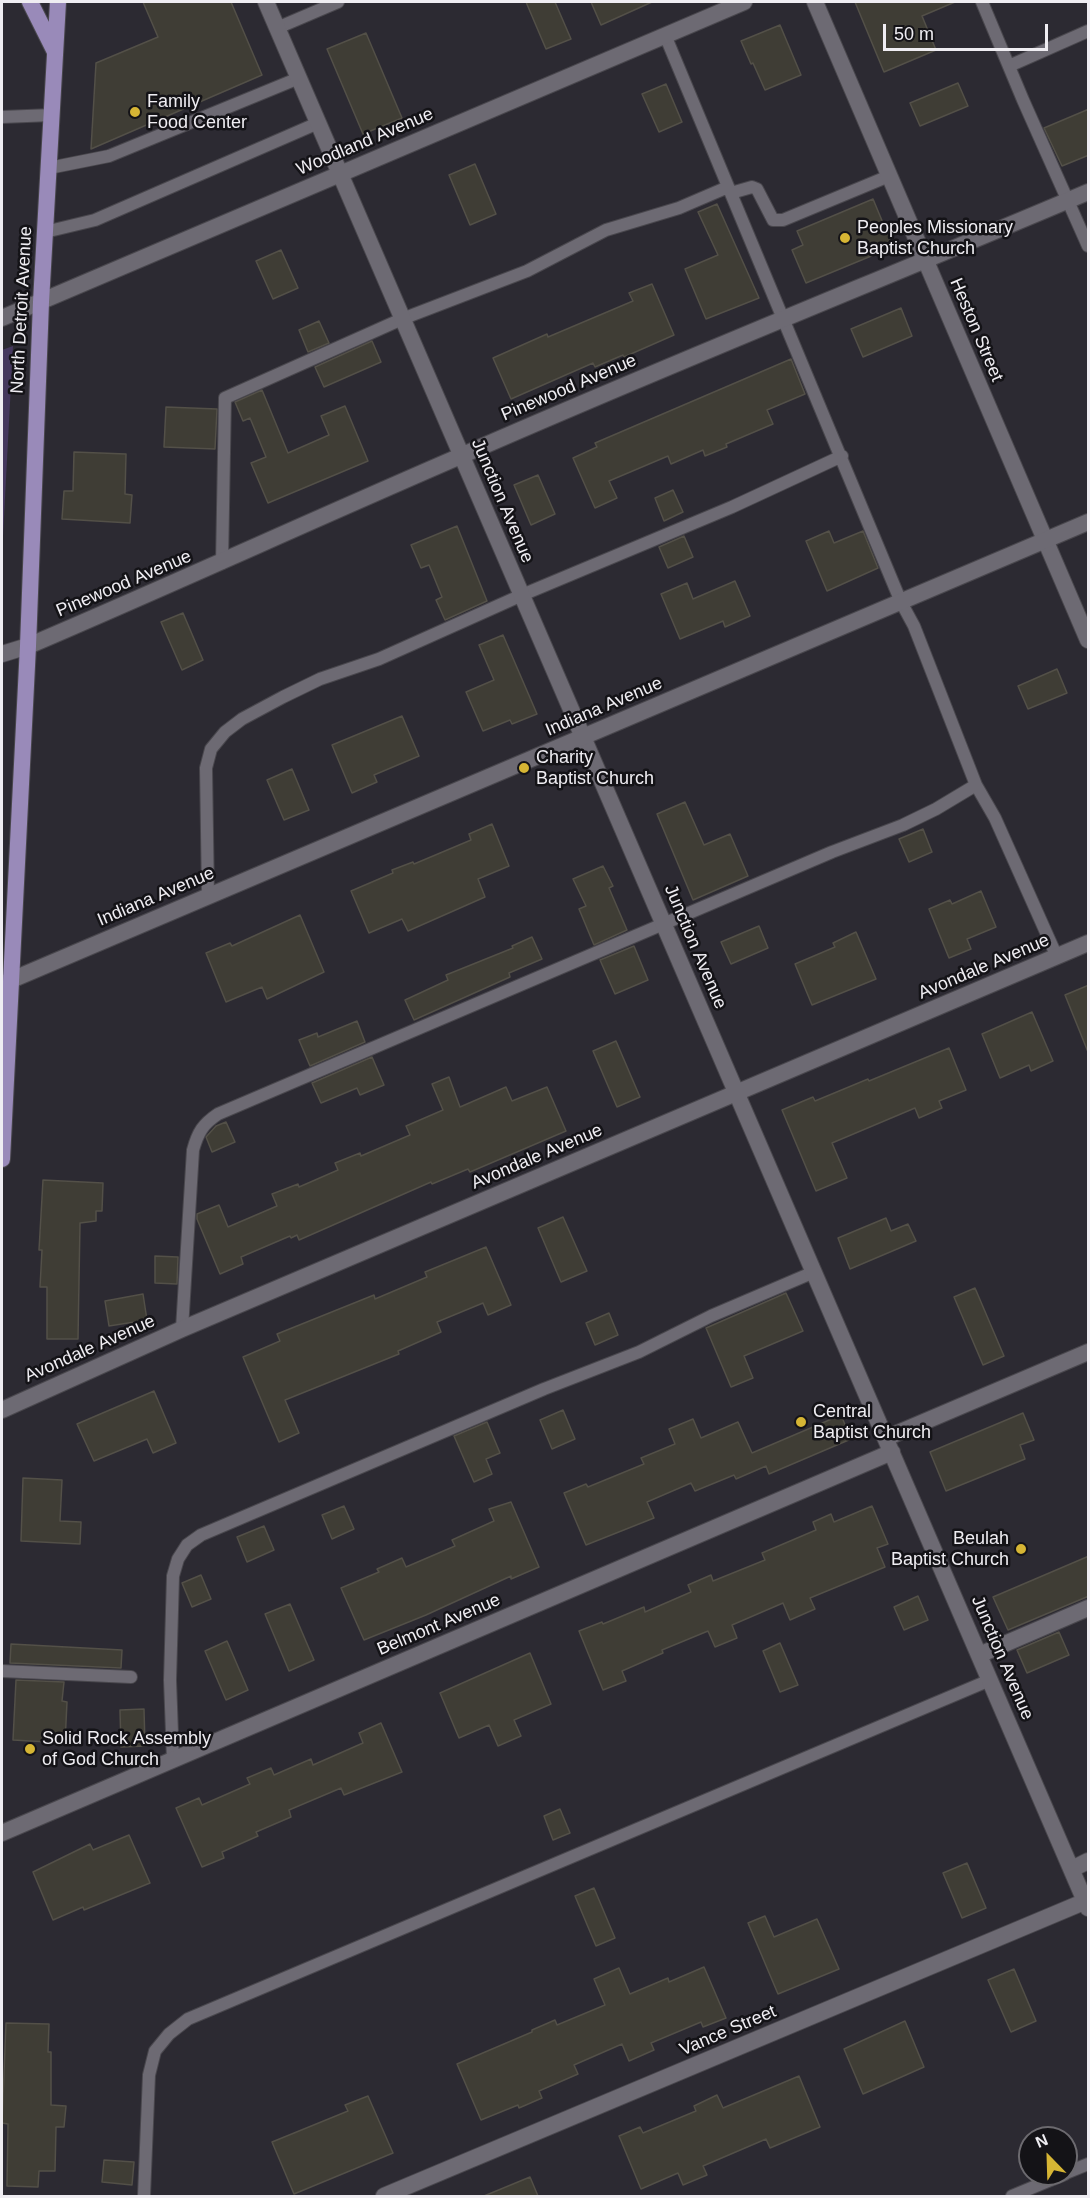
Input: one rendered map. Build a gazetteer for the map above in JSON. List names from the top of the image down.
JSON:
{
  "streets": {
    "main road": ["North Detroit Avenue"],
    "street": [
      "Woodland Avenue",
      "Heston Street",
      "Pinewood Avenue",
      "Junction Avenue",
      "Indiana Avenue",
      "Avondale Avenue",
      "Belmont Avenue",
      "Vance Street"
    ]
  },
  "crossings": [
    ["Woodland Avenue", "North Detroit Avenue"],
    ["Woodland Avenue", "Junction Avenue"],
    ["North Detroit Avenue", "Pinewood Avenue"],
    ["North Detroit Avenue", "Indiana Avenue"],
    ["Heston Street", "Pinewood Avenue"],
    ["Heston Street", "Indiana Avenue"],
    ["Pinewood Avenue", "Junction Avenue"],
    ["Junction Avenue", "Indiana Avenue"],
    ["Junction Avenue", "Avondale Avenue"],
    ["Junction Avenue", "Belmont Avenue"],
    ["Junction Avenue", "Vance Street"]
  ],
  "places": [
    "Family Food Center",
    "Peoples Missionary Baptist Church",
    "Charity Baptist Church",
    "Central Baptist Church",
    "Beulah Baptist Church",
    "Solid Rock Assembly of God Church"
  ],
  "scale_bar": "50 m",
  "north": "top left"
}
